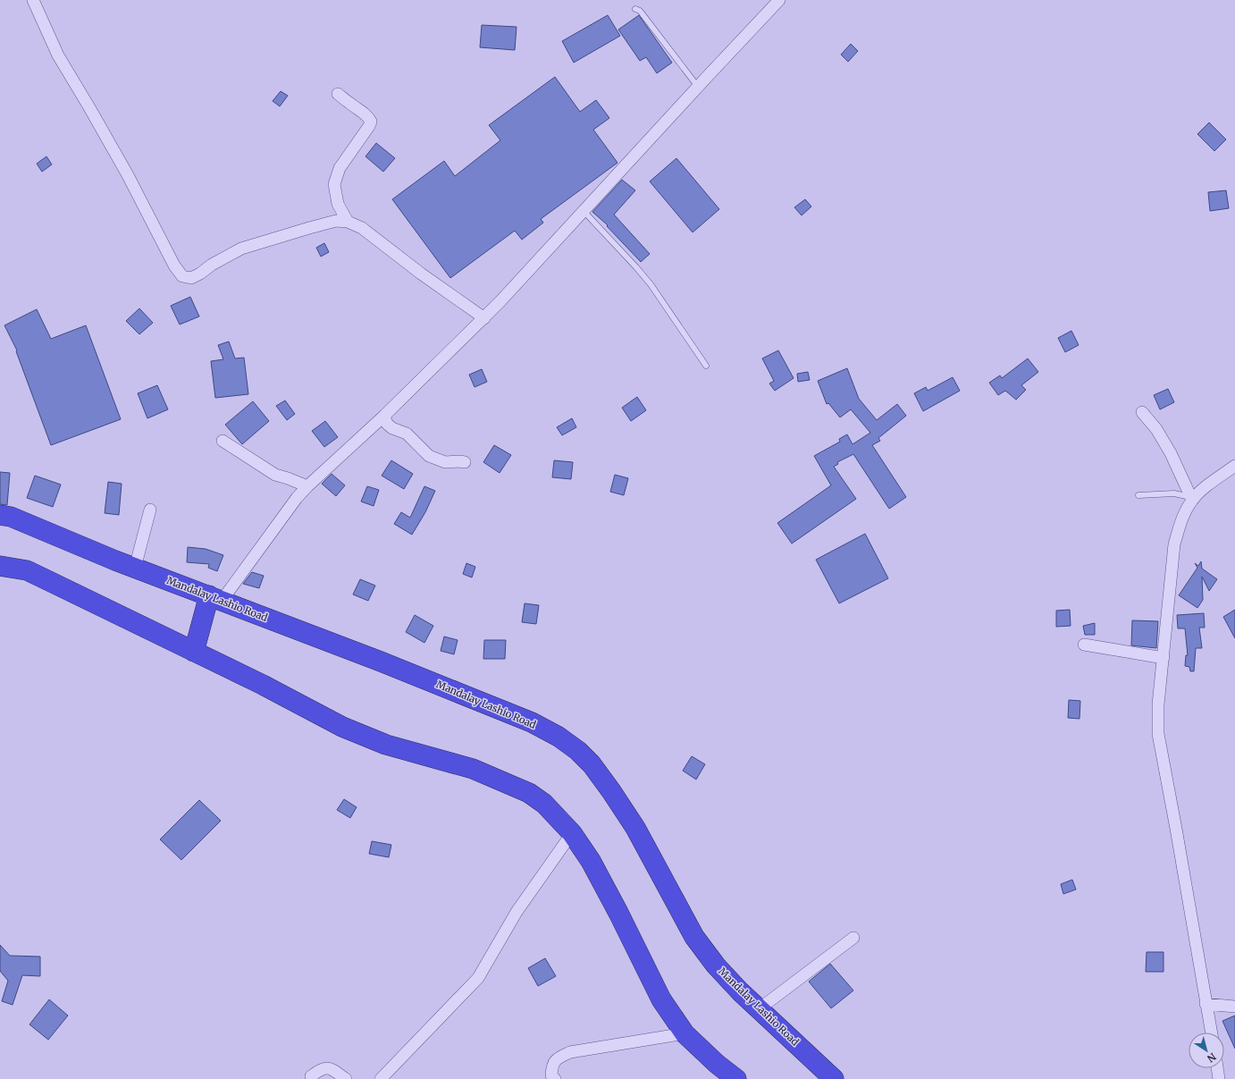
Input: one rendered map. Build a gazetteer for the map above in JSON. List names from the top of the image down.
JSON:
{
  "streets": {
    "highway": ["Mandalay Lashio Road"]
  },
  "north": "bottom right"
}
